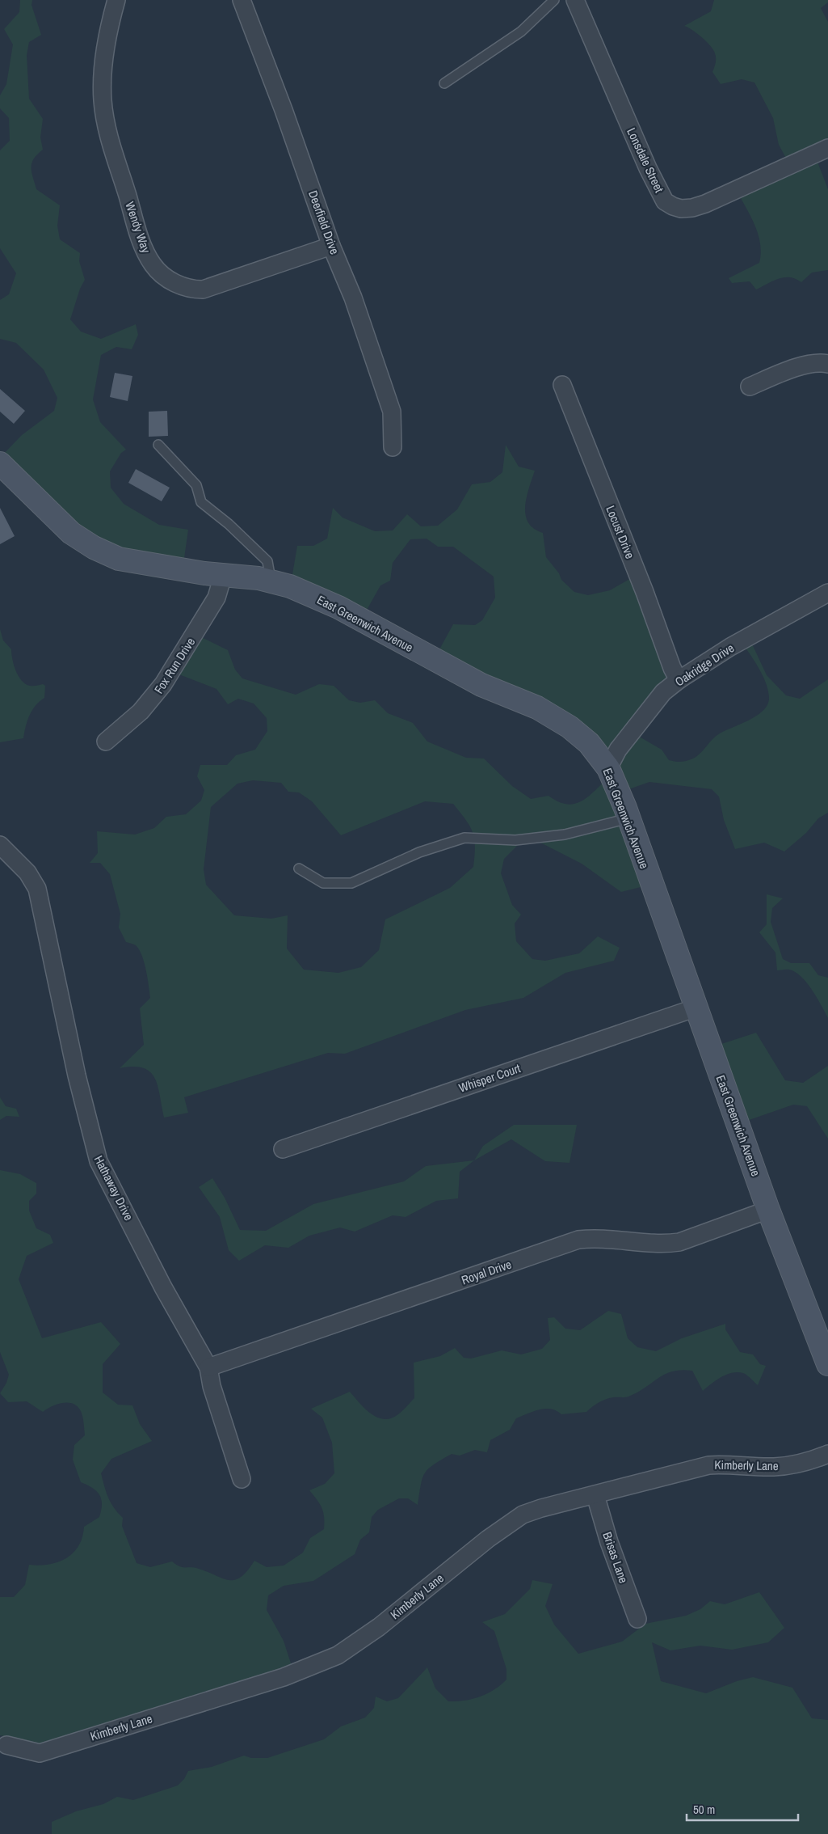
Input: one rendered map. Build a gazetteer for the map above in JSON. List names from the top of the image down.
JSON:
{
  "streets": {
    "street": [
      "Lonsdale Street",
      "Deerfield Drive",
      "Wendy Way",
      "Locust Drive",
      "East Greenwich Avenue",
      "Oakridge Drive",
      "Fox Run Drive",
      "Whisper Court",
      "Hathaway Drive",
      "Royal Drive",
      "Kimberly Lane",
      "Brisas Lane"
    ]
  },
  "crossings": [
    ["Deerfield Drive", "Wendy Way"],
    ["Locust Drive", "Oakridge Drive"],
    ["East Greenwich Avenue", "Oakridge Drive"],
    ["East Greenwich Avenue", "Fox Run Drive"],
    ["East Greenwich Avenue", "Whisper Court"],
    ["East Greenwich Avenue", "Royal Drive"],
    ["Hathaway Drive", "Royal Drive"],
    ["Kimberly Lane", "Brisas Lane"]
  ],
  "scale_bar": "50 m"
}
